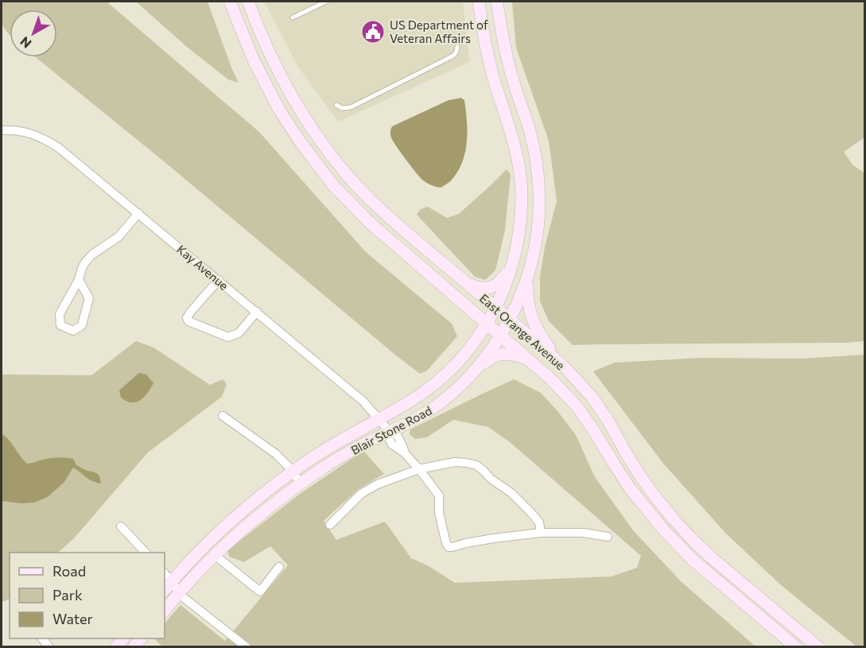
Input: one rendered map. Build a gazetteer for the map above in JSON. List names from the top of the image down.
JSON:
{
  "streets": {
    "street": ["Kay Avenue", "East Orange Avenue", "Blair Stone Road"]
  },
  "crossings": [
    ["Kay Avenue", "Blair Stone Road"],
    ["East Orange Avenue", "Blair Stone Road"]
  ],
  "places": {
    "public building": ["US Department of Veteran Affairs"]
  },
  "legend": ["Road", "Park", "Water"],
  "north": "bottom left"
}
